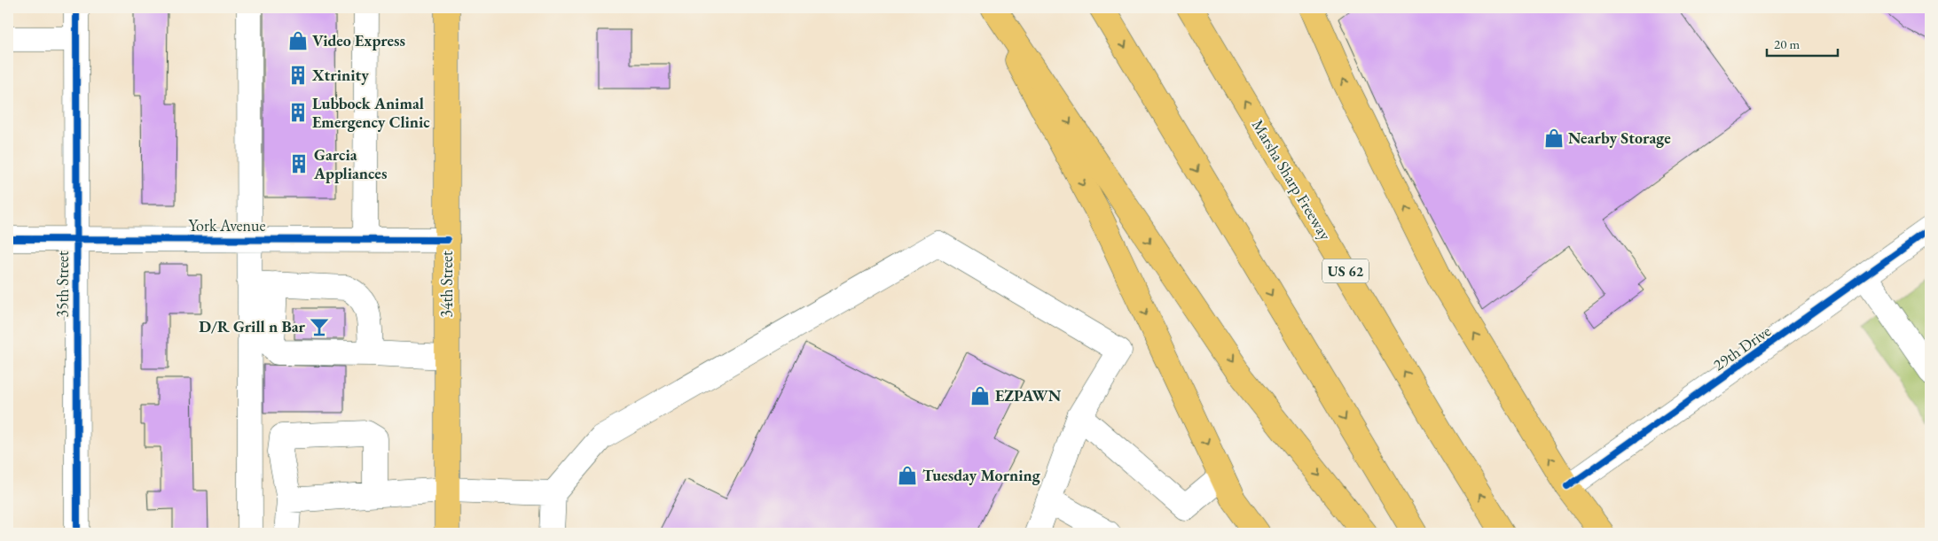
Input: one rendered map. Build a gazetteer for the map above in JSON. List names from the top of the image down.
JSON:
{
  "streets": {
    "main road": ["Marsha Sharp Freeway", "US 62", "34th Street"],
    "street": ["York Avenue", "35th Street", "29th Drive"]
  },
  "crossings": [
    ["York Avenue", "35th Street"],
    ["York Avenue", "34th Street"]
  ],
  "places": {
    "shop": [
      "Video Express",
      "Nearby Storage",
      "EZPAWN",
      "Tuesday Morning"
    ],
    "building": ["Xtrinity", "Lubbock Animal Emergency Clinic", "Garcia Appliances"],
    "bar": ["D/R Grill n Bar"]
  },
  "scale_bar": "20 m"
}
